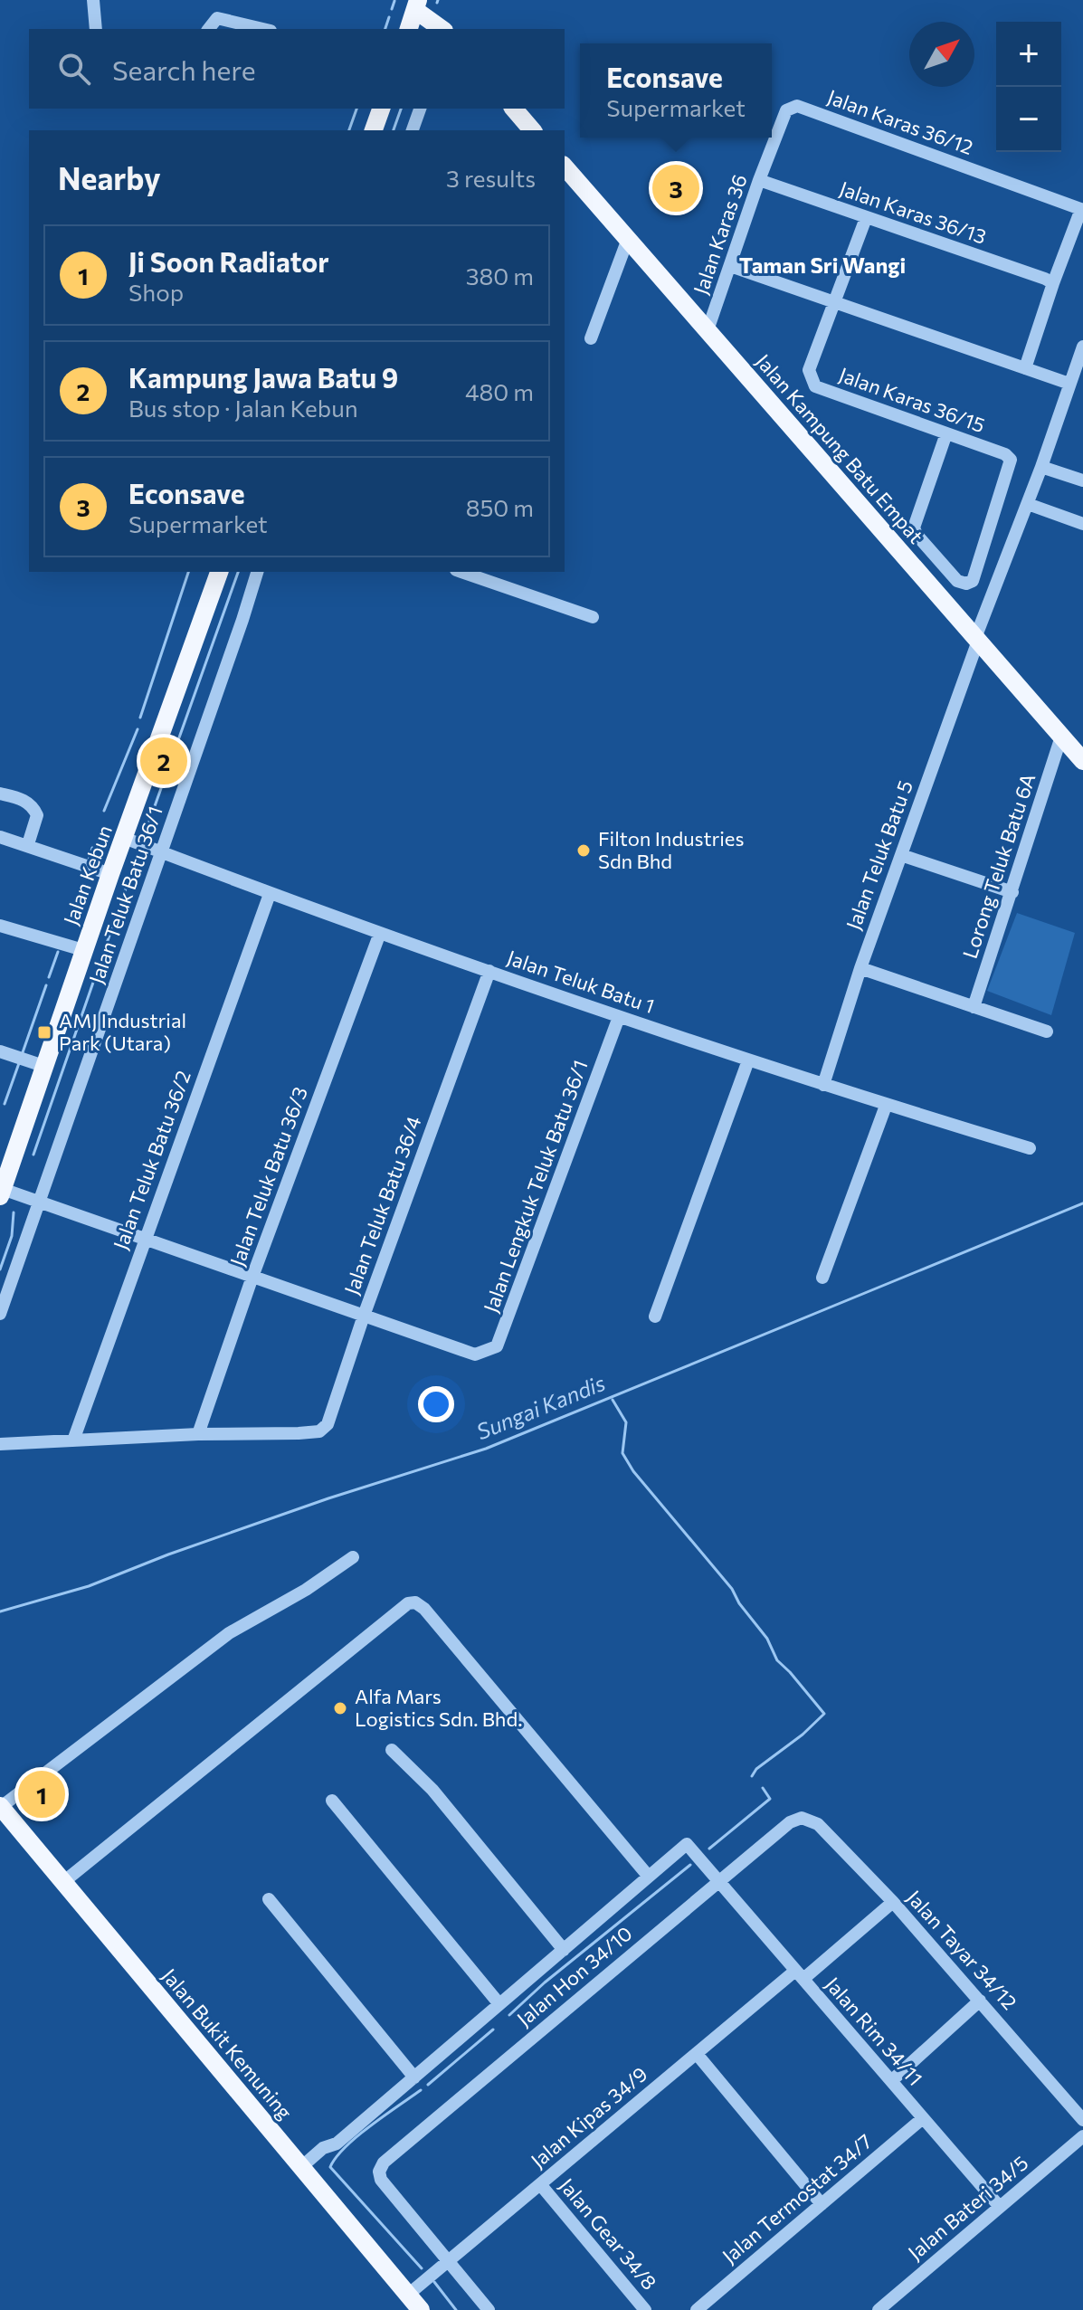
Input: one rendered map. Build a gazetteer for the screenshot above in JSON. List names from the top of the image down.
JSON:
{
  "streets": {
    "main road": ["Jalan Kampung Batu Empat", "Jalan Kebun", "Jalan Bukit Kemuning"],
    "street": [
      "Jalan Karas 36/12",
      "Jalan Karas 36/13",
      "Jalan Karas 36",
      "Jalan Karas 36/15",
      "Jalan Teluk Batu 5",
      "Lorong Teluk Batu 6A",
      "Jalan Teluk Batu 36/1",
      "Jalan Teluk Batu 1",
      "Jalan Teluk Batu 36/2",
      "Jalan Teluk Batu 36/3",
      "Jalan Lengkuk Teluk Batu 36/1",
      "Jalan Teluk Batu 36/4",
      "Jalan Tayar 34/12",
      "Jalan Hon 34/10",
      "Jalan Rim 34/11",
      "Jalan Kipas 34/9",
      "Jalan Termostat 34/7",
      "Jalan Bateri 34/5",
      "Jalan Gear 34/8"
    ]
  },
  "crossings": [
    ["Jalan Karas 36/12", "Jalan Karas 36"],
    ["Jalan Karas 36/13", "Jalan Karas 36"],
    ["Jalan Karas 36", "Jalan Kampung Batu Empat"],
    ["Jalan Kampung Batu Empat", "Jalan Teluk Batu 5"],
    ["Jalan Kampung Batu Empat", "Lorong Teluk Batu 6A"],
    ["Jalan Teluk Batu 5", "Jalan Teluk Batu 1"],
    ["Jalan Kebun", "Jalan Teluk Batu 1"],
    ["Jalan Teluk Batu 36/1", "Jalan Teluk Batu 1"],
    ["Jalan Teluk Batu 1", "Jalan Teluk Batu 36/2"],
    ["Jalan Teluk Batu 1", "Jalan Teluk Batu 36/3"],
    ["Jalan Teluk Batu 1", "Jalan Lengkuk Teluk Batu 36/1"],
    ["Jalan Teluk Batu 1", "Jalan Teluk Batu 36/4"],
    ["Jalan Teluk Batu 36/3", "Jalan Teluk Batu 36/4"],
    ["Jalan Lengkuk Teluk Batu 36/1", "Jalan Teluk Batu 36/4"],
    ["Jalan Tayar 34/12", "Jalan Hon 34/10"],
    ["Jalan Tayar 34/12", "Jalan Kipas 34/9"],
    ["Jalan Hon 34/10", "Jalan Rim 34/11"],
    ["Jalan Hon 34/10", "Jalan Kipas 34/9"],
    ["Jalan Rim 34/11", "Jalan Kipas 34/9"],
    ["Jalan Rim 34/11", "Jalan Termostat 34/7"],
    ["Jalan Rim 34/11", "Jalan Bateri 34/5"],
    ["Jalan Bukit Kemuning", "Jalan Kipas 34/9"],
    ["Jalan Kipas 34/9", "Jalan Gear 34/8"]
  ],
  "districts": ["Taman Sri Wangi"],
  "water": ["Sungai Kandis"],
  "places": {
    "other": ["Filton Industries Sdn Bhd", "Alfa Mars Logistics Sdn. Bhd."],
    "transit": ["AMJ Industrial Park (Utara)"]
  },
  "north": "top right",
  "page": {
    "map_buttons": ["+", "−"],
    "search": "Search here",
    "popup": ["Econsave", "Supermarket"],
    "heading": ["Nearby", "3 results"],
    "pins": ["3", "2", "1"],
    "list": [
      {
        "mark": "1",
        "name": "Ji Soon Radiator",
        "note": "Shop",
        "value": "380 m"
      },
      {
        "mark": "2",
        "name": "Kampung Jawa Batu 9",
        "note": "Bus stop · Jalan Kebun",
        "value": "480 m"
      },
      {
        "mark": "3",
        "name": "Econsave",
        "note": "Supermarket",
        "value": "850 m"
      }
    ]
  }
}
